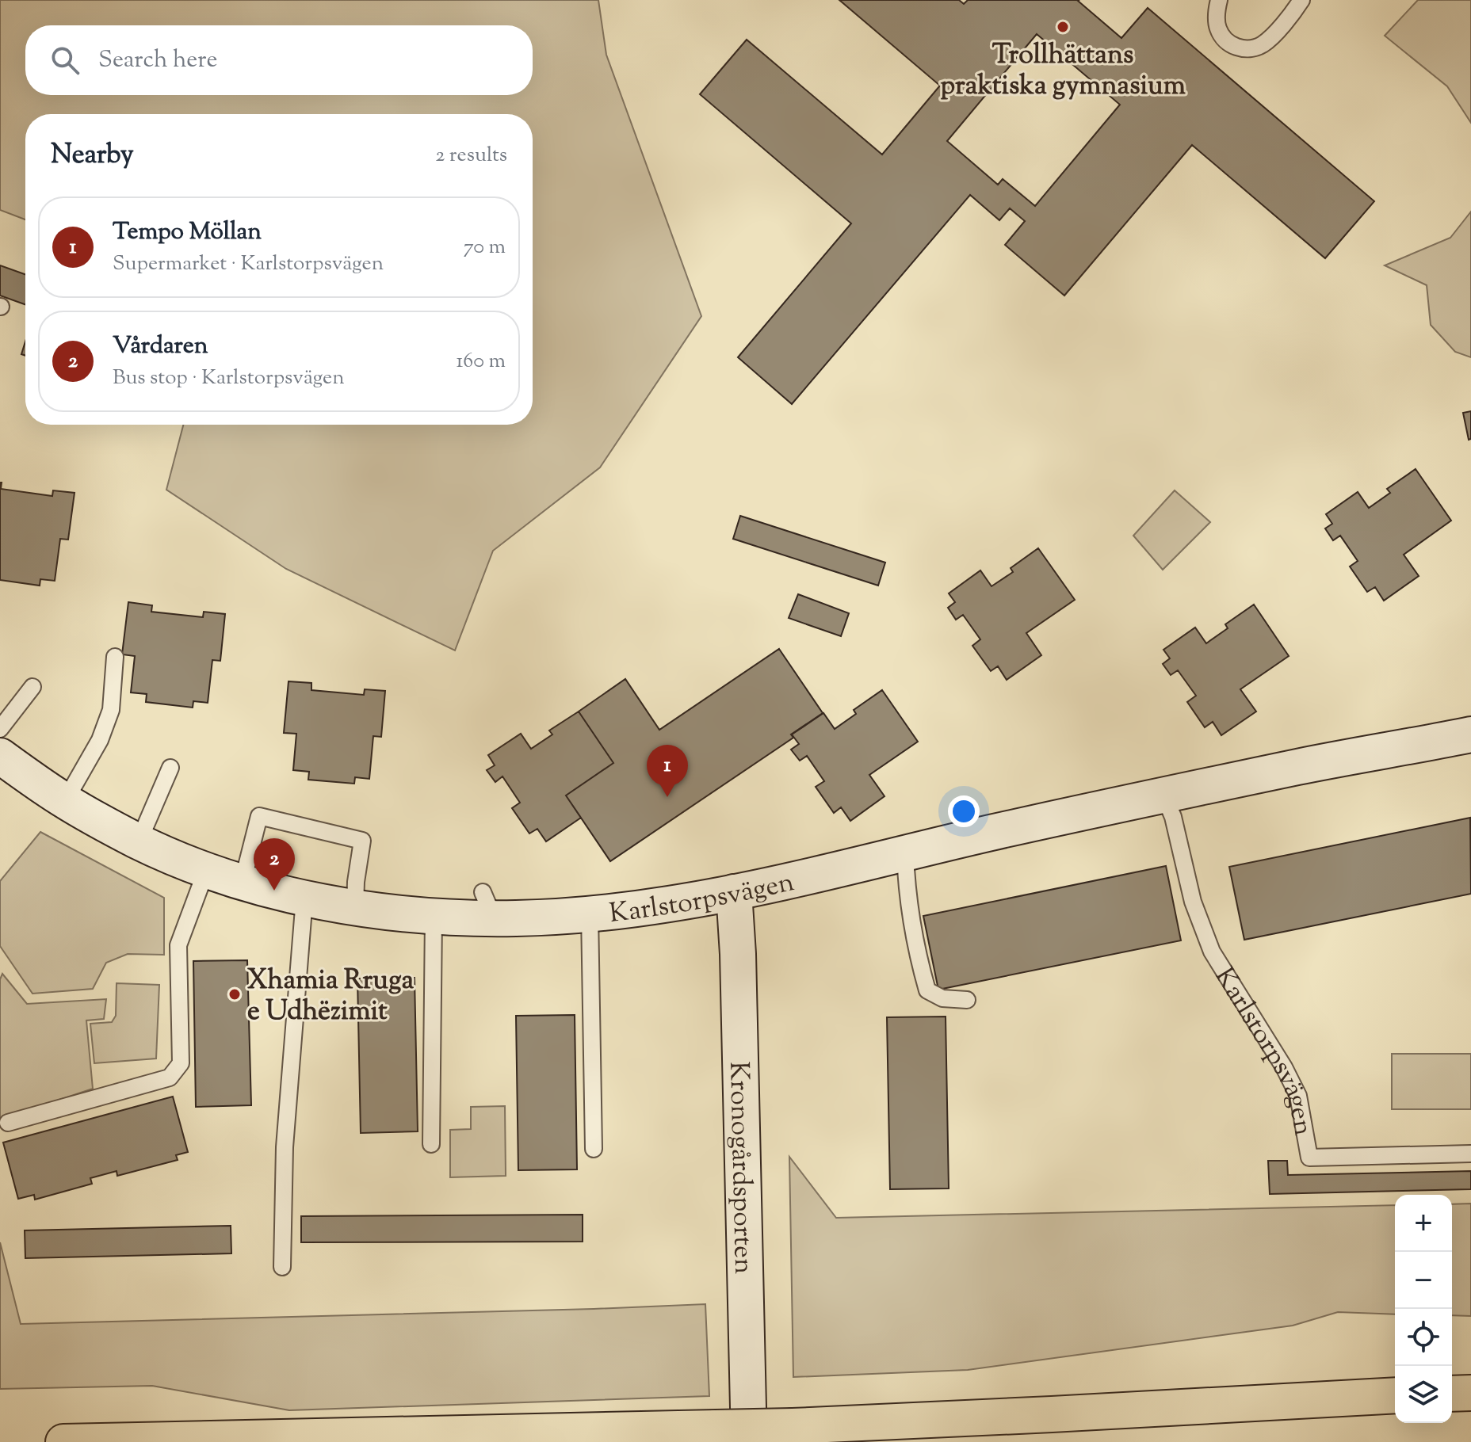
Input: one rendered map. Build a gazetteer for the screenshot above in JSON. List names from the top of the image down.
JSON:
{
  "streets": {
    "street": ["Karlstorpsvägen", "Kronogårdsporten"]
  },
  "crossings": [
    ["Karlstorpsvägen", "Kronogårdsporten"]
  ],
  "places": ["Trollhättans praktiska gymnasium", "Xhamia Rruga e Udhëzimit"],
  "page": {
    "search": "Search here",
    "heading": ["Nearby", "2 results"],
    "list": [
      {
        "mark": "1",
        "name": "Tempo Möllan",
        "note": "Supermarket · Karlstorpsvägen",
        "value": "70 m"
      },
      {
        "mark": "2",
        "name": "Vårdaren",
        "note": "Bus stop · Karlstorpsvägen",
        "value": "160 m"
      }
    ],
    "pins": ["1", "2"],
    "map_buttons": ["+", "−"]
  }
}
